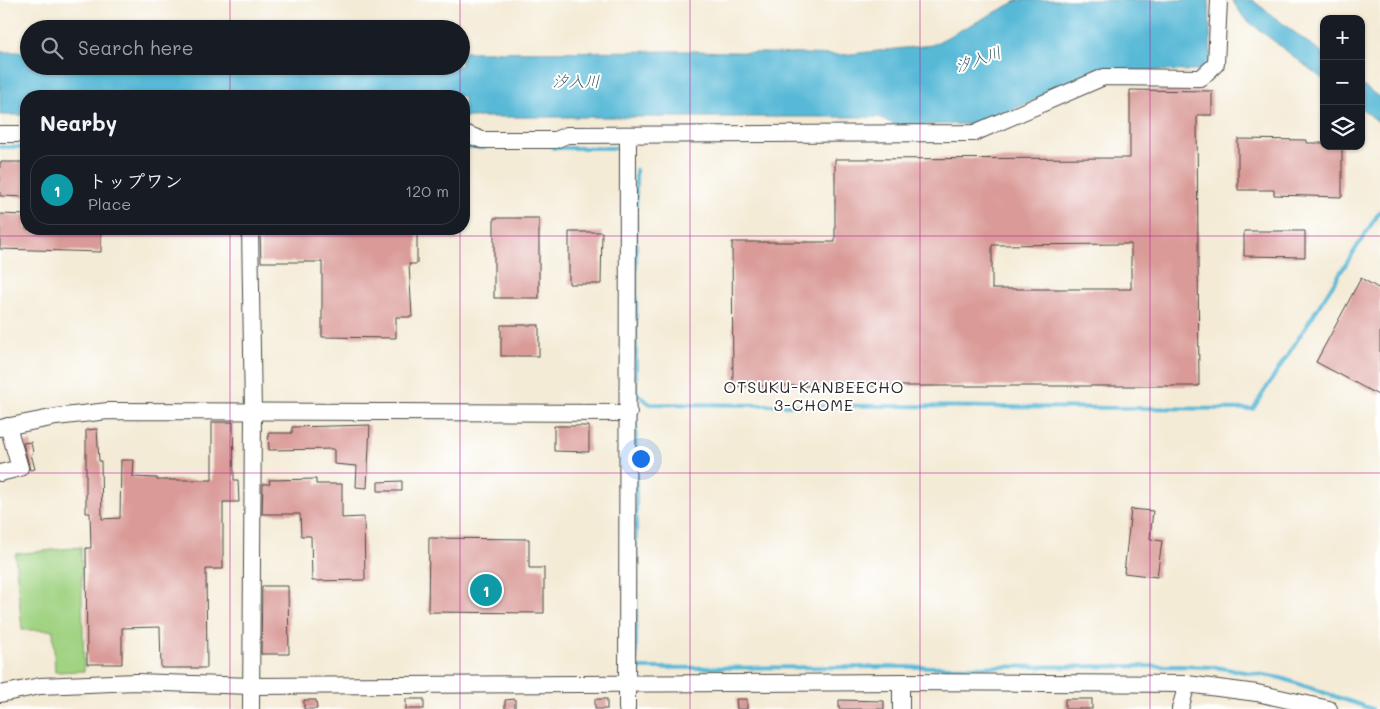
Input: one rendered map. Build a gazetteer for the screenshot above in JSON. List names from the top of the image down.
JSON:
{
  "districts": ["OTSUKU-KANBEECHO 3-CHOME"],
  "water": ["汐入川"],
  "page": {
    "map_buttons": ["+", "−"],
    "search": "Search here",
    "heading": "Nearby",
    "list": [
      {
        "mark": "1",
        "name": "トップワン",
        "note": "Place",
        "value": "120 m"
      }
    ],
    "pins": "1"
  }
}
